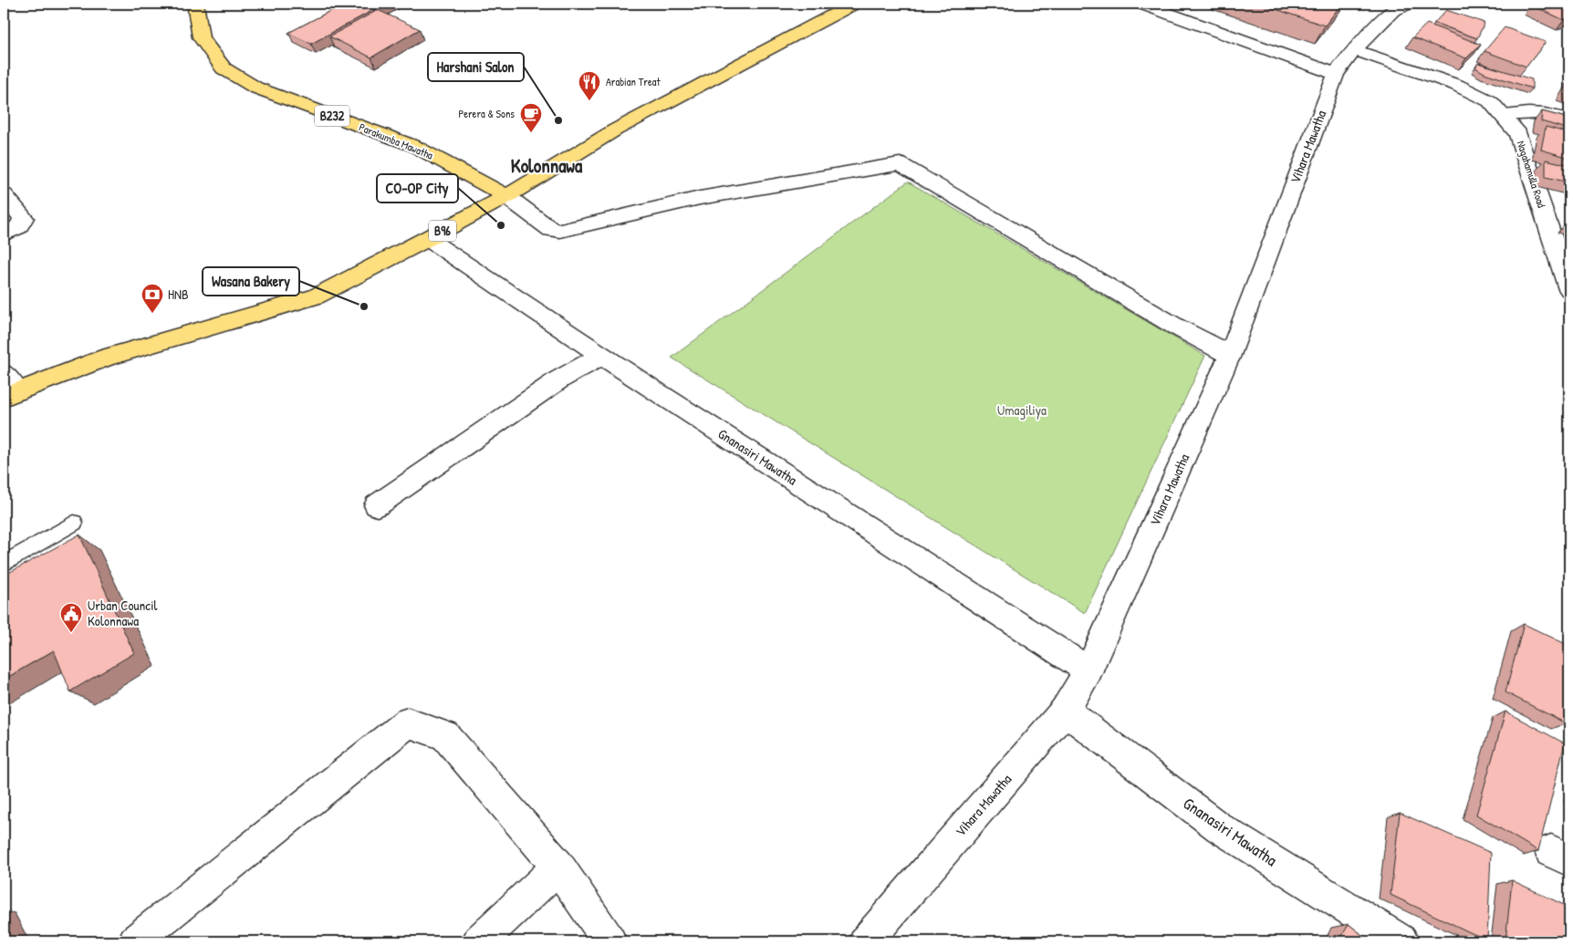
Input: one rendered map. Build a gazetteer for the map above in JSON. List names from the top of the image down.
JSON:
{
  "streets": {
    "main road": ["B232", "Parakumba Mawatha", "B96"],
    "street": ["Vihara Mawatha", "Nagahamulla Road", "Gnanasiri Mawatha"]
  },
  "crossings": [
    ["Parakumba Mawatha", "B96"],
    ["Vihara Mawatha", "Nagahamulla Road"],
    ["Vihara Mawatha", "Gnanasiri Mawatha"],
    ["B96", "Gnanasiri Mawatha"]
  ],
  "districts": ["Kolonnawa"],
  "parks": ["Umagiliya"],
  "places": {
    "restaurant": ["Arabian Treat"],
    "other": ["Harshani Salon", "CO-OP City", "Wasana Bakery"],
    "cafe": ["Perera & Sons"],
    "bank": ["HNB"],
    "public building": ["Urban Council Kolonnawa"]
  }
}
